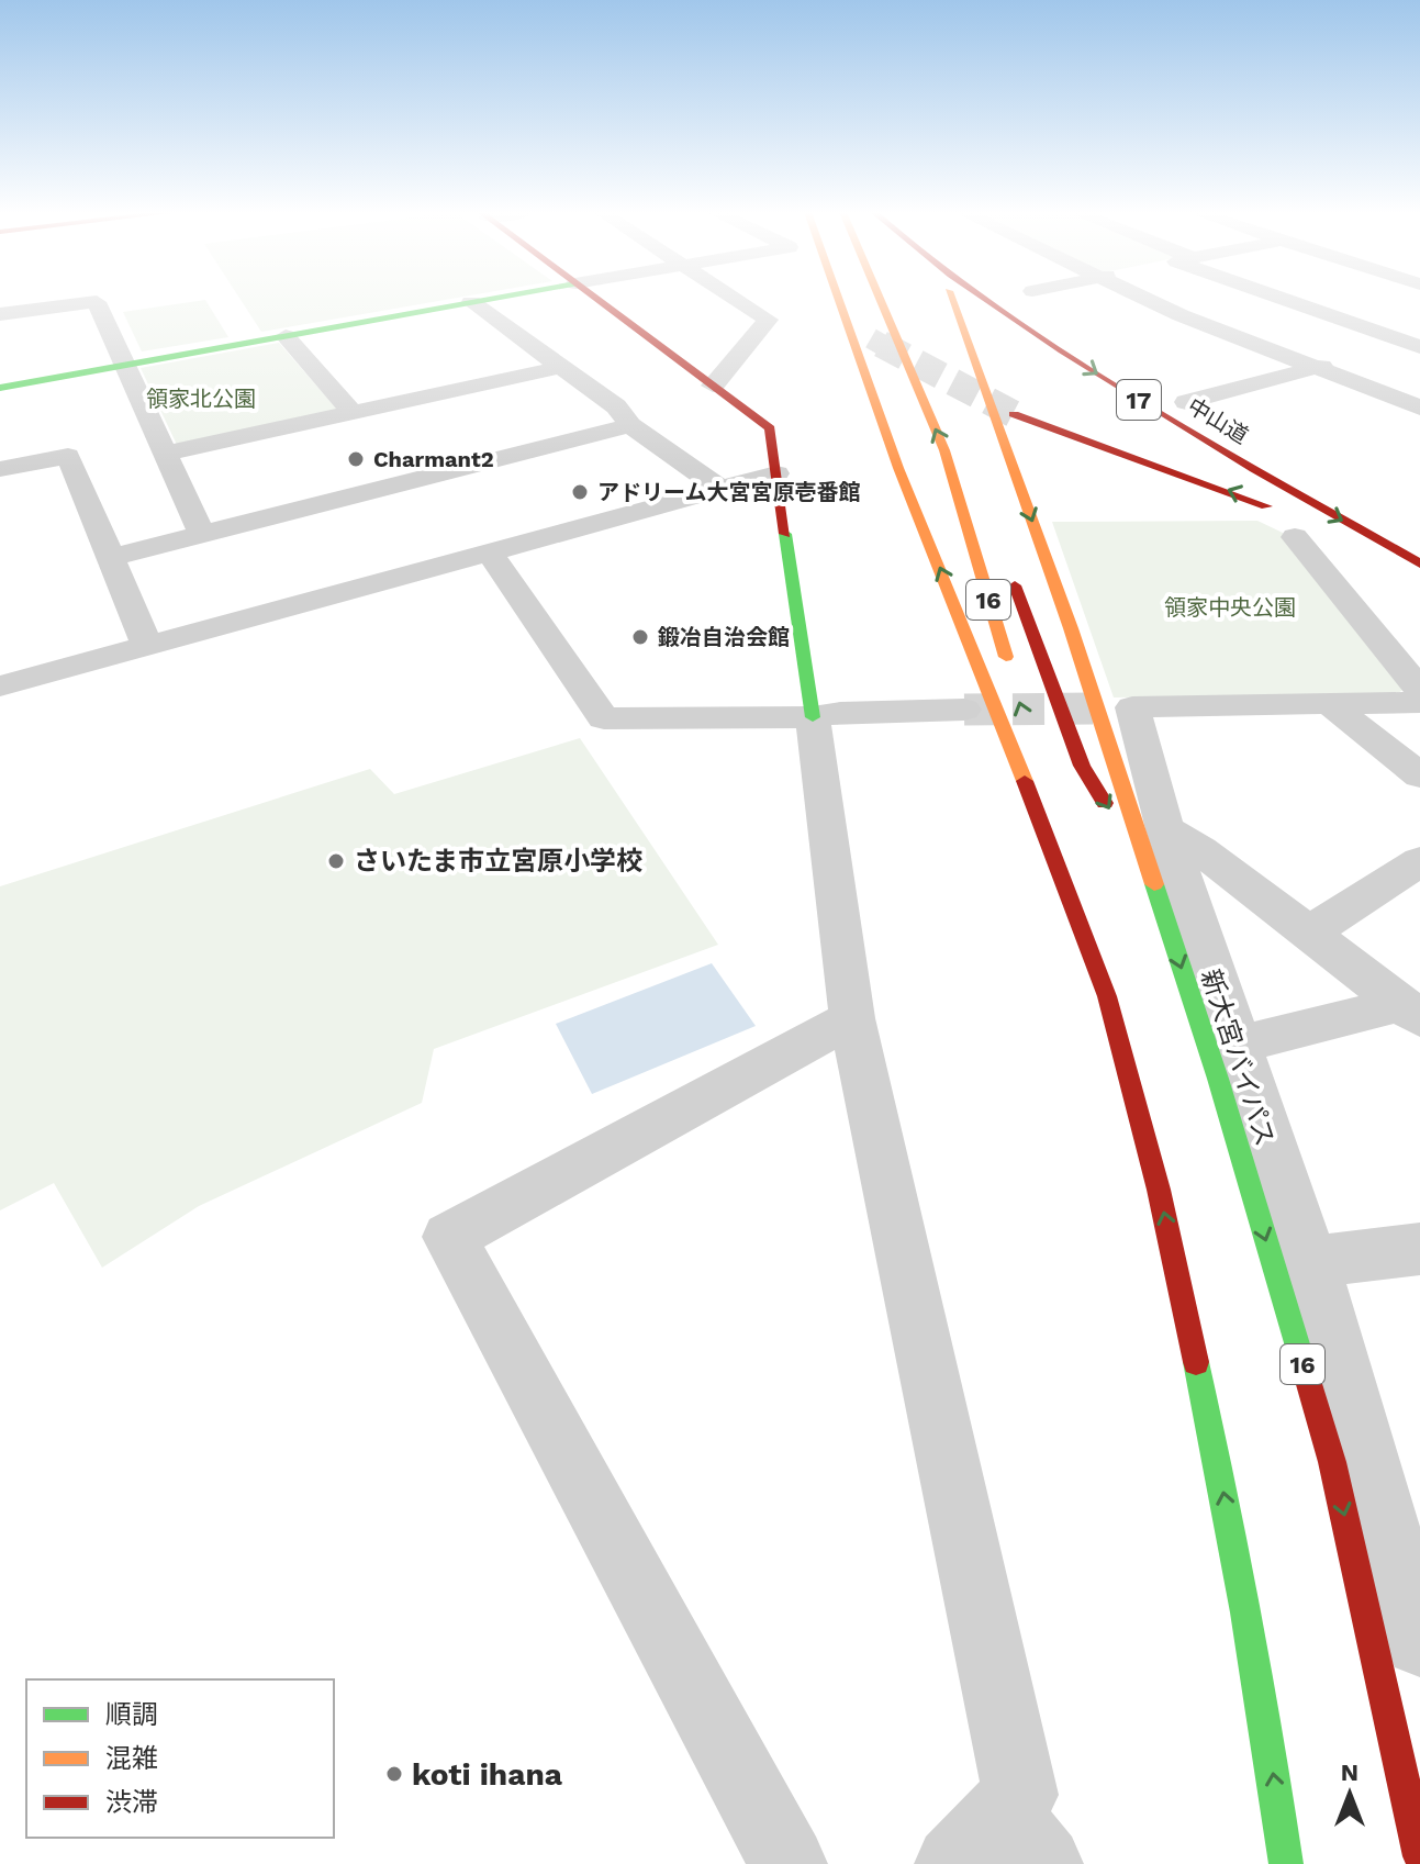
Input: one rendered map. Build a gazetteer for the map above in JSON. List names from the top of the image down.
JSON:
{
  "streets": {
    "main road": [
      "17",
      "中山道",
      "16",
      "新大宮バイパス"
    ]
  },
  "crossings": [
    ["16", "新大宮バイパス"]
  ],
  "parks": ["領家北公園", "領家中央公園"],
  "places": [
    "Charmant2",
    "アドリーム大宮宮原壱番館",
    "鍛冶自治会館",
    "さいたま市立宮原小学校",
    "koti ihana"
  ],
  "legend": ["順調", "混雑", "渋滞"],
  "north": "top"
}
